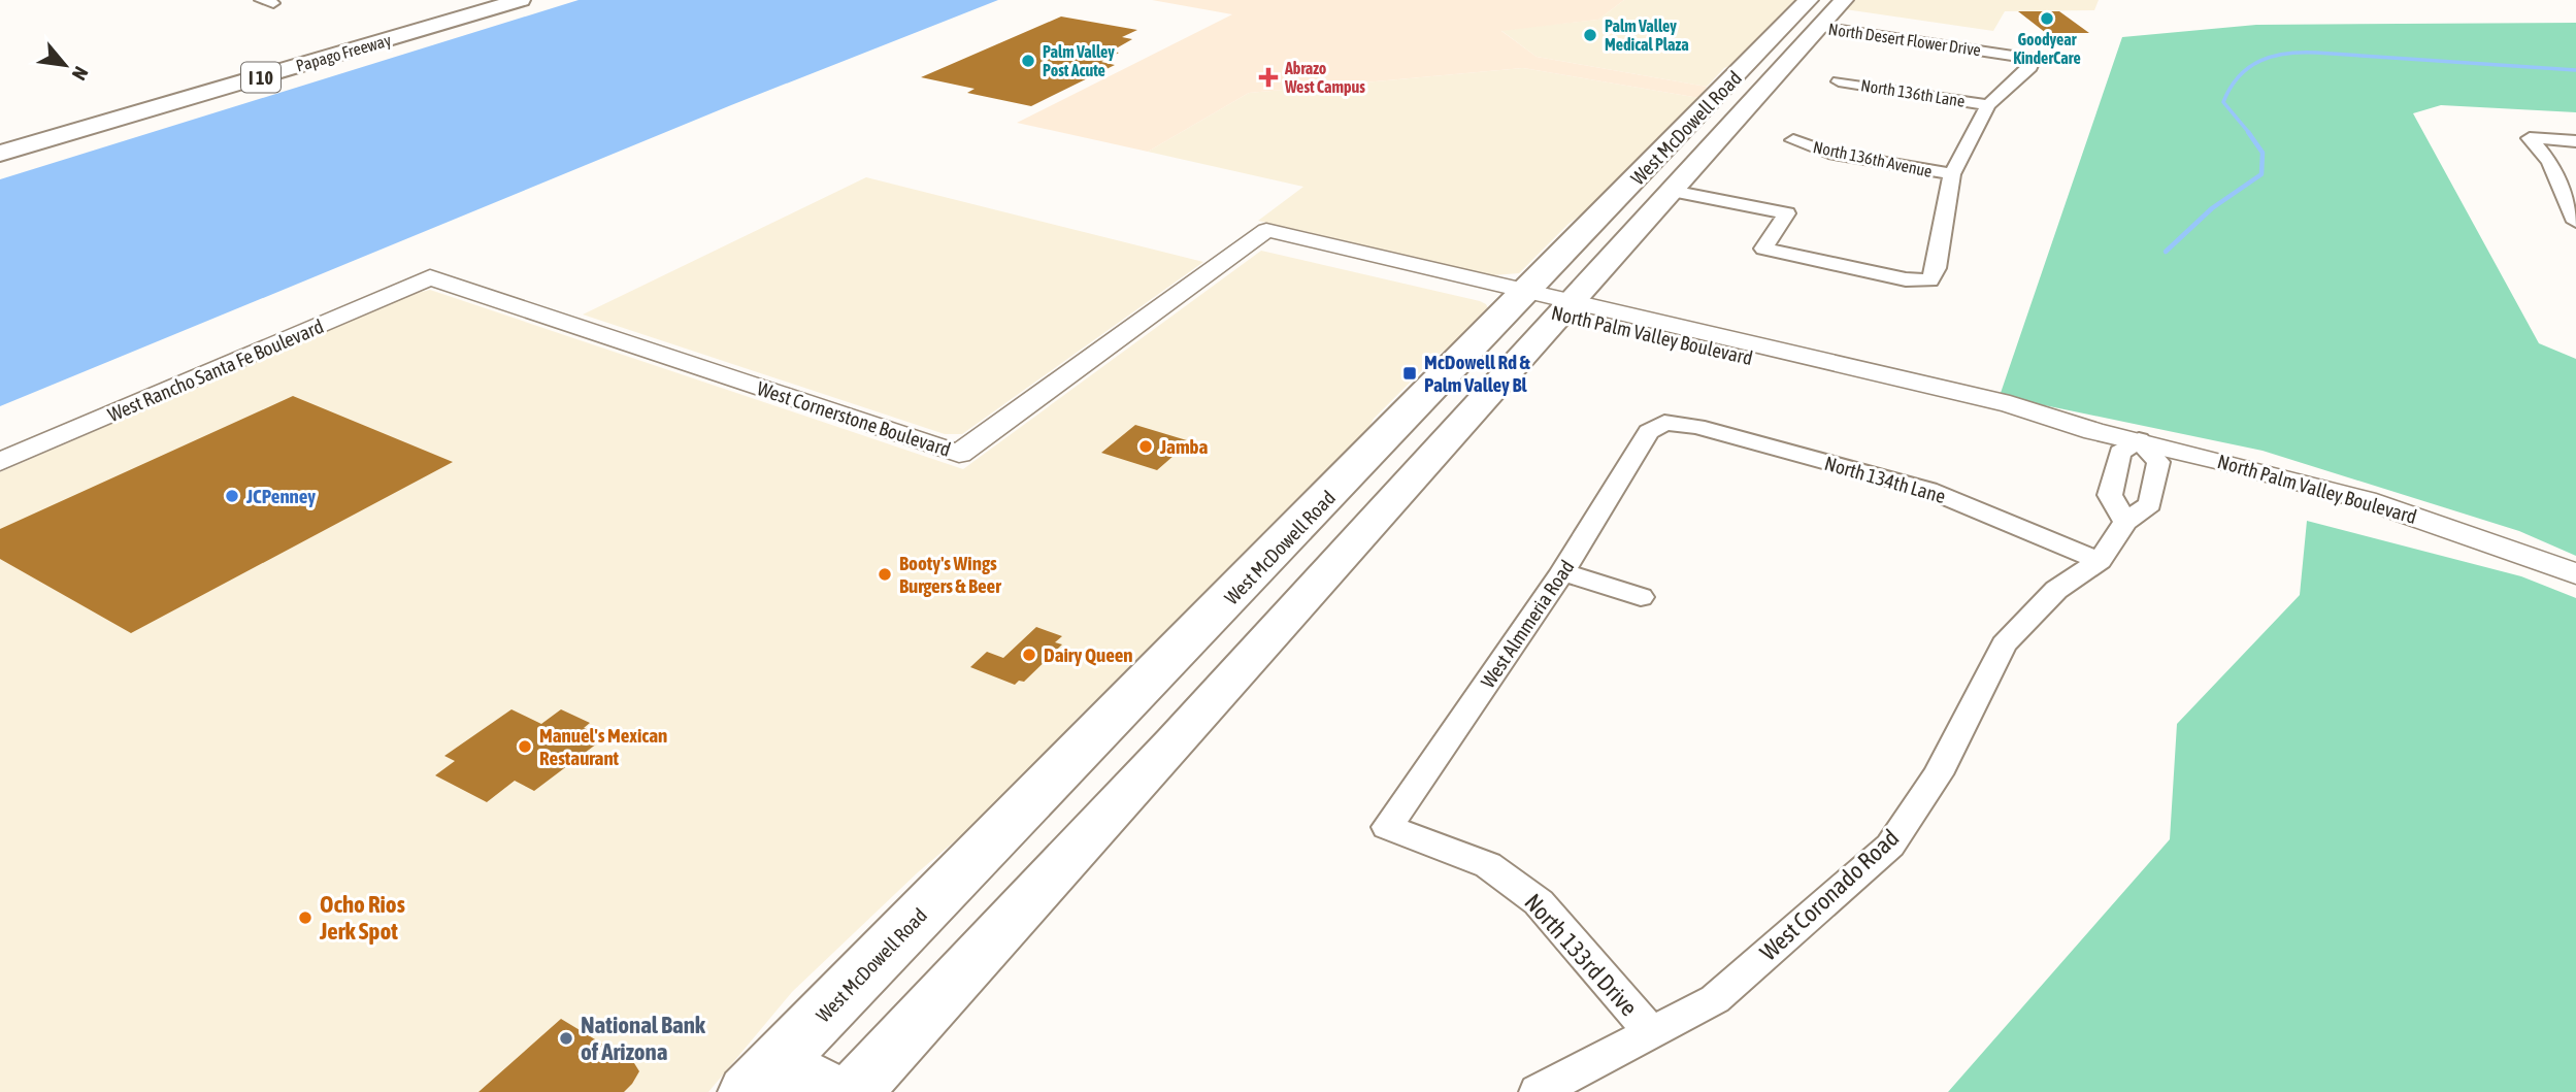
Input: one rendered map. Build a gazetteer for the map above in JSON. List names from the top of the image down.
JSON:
{
  "streets": {
    "main road": ["Papago Freeway", "I 10", "West McDowell Road"],
    "street": [
      "North Desert Flower Drive",
      "North 136th Lane",
      "North 136th Avenue",
      "North Palm Valley Boulevard",
      "West Rancho Santa Fe Boulevard",
      "West Cornerstone Boulevard",
      "North 134th Lane",
      "West Almmeria Road",
      "West Coronado Road",
      "North 133rd Drive"
    ]
  },
  "crossings": [
    ["North Desert Flower Drive", "North 136th Lane"],
    ["North Desert Flower Drive", "West McDowell Road"],
    ["West McDowell Road", "North Palm Valley Boulevard"],
    ["North Palm Valley Boulevard", "West Cornerstone Boulevard"],
    ["North Palm Valley Boulevard", "West Coronado Road"],
    ["West Rancho Santa Fe Boulevard", "West Cornerstone Boulevard"],
    ["North 134th Lane", "West Almmeria Road"],
    ["North 134th Lane", "West Coronado Road"],
    ["West Almmeria Road", "North 133rd Drive"],
    ["West Coronado Road", "North 133rd Drive"]
  ],
  "places": {
    "other": [
      "Goodyear KinderCare",
      "Palm Valley Medical Plaza",
      "Palm Valley Post Acute",
      "Jamba",
      "JCPenney",
      "Booty's Wings Burgers & Beer",
      "Dairy Queen",
      "Manuel's Mexican Restaurant",
      "Ocho Rios Jerk Spot",
      "National Bank of Arizona"
    ],
    "health": ["Abrazo West Campus"],
    "transit": ["McDowell Rd & Palm Valley Bl"]
  },
  "north": "bottom right"
}
